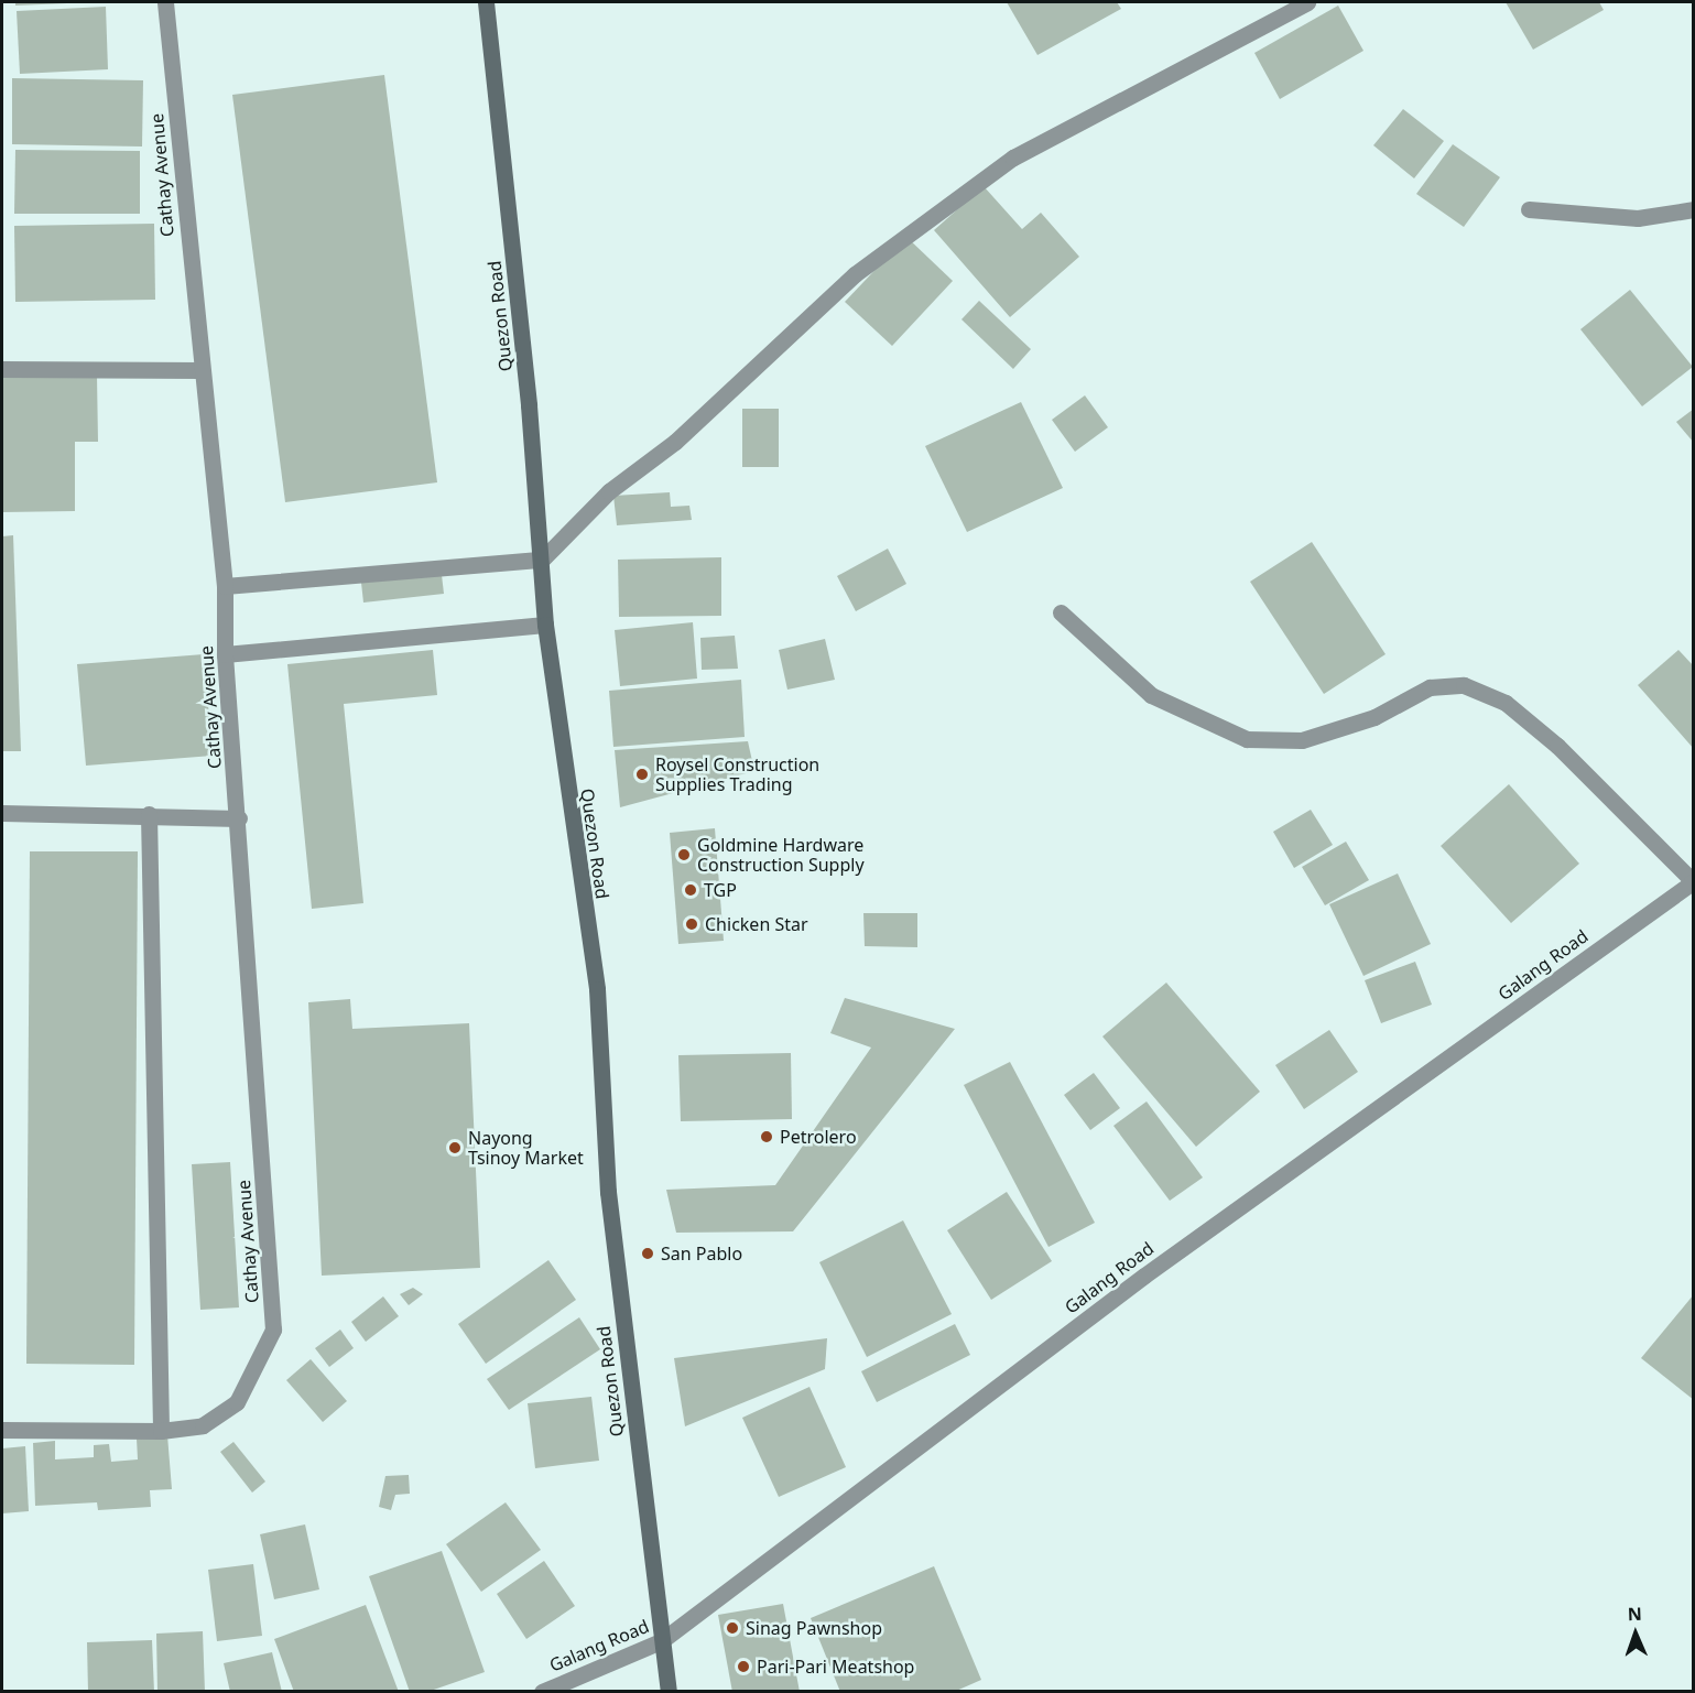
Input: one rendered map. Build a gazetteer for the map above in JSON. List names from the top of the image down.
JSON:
{
  "streets": {
    "main road": ["Quezon Road"],
    "street": ["Cathay Avenue", "Galang Road"]
  },
  "crossings": [
    ["Quezon Road", "Galang Road"]
  ],
  "places": [
    "Roysel Construction Supplies Trading",
    "Goldmine Hardware Construction Supply",
    "TGP",
    "Chicken Star",
    "Petrolero",
    "Nayong Tsinoy Market",
    "San Pablo",
    "Sinag Pawnshop",
    "Pari-Pari Meatshop"
  ],
  "north": "top"
}
